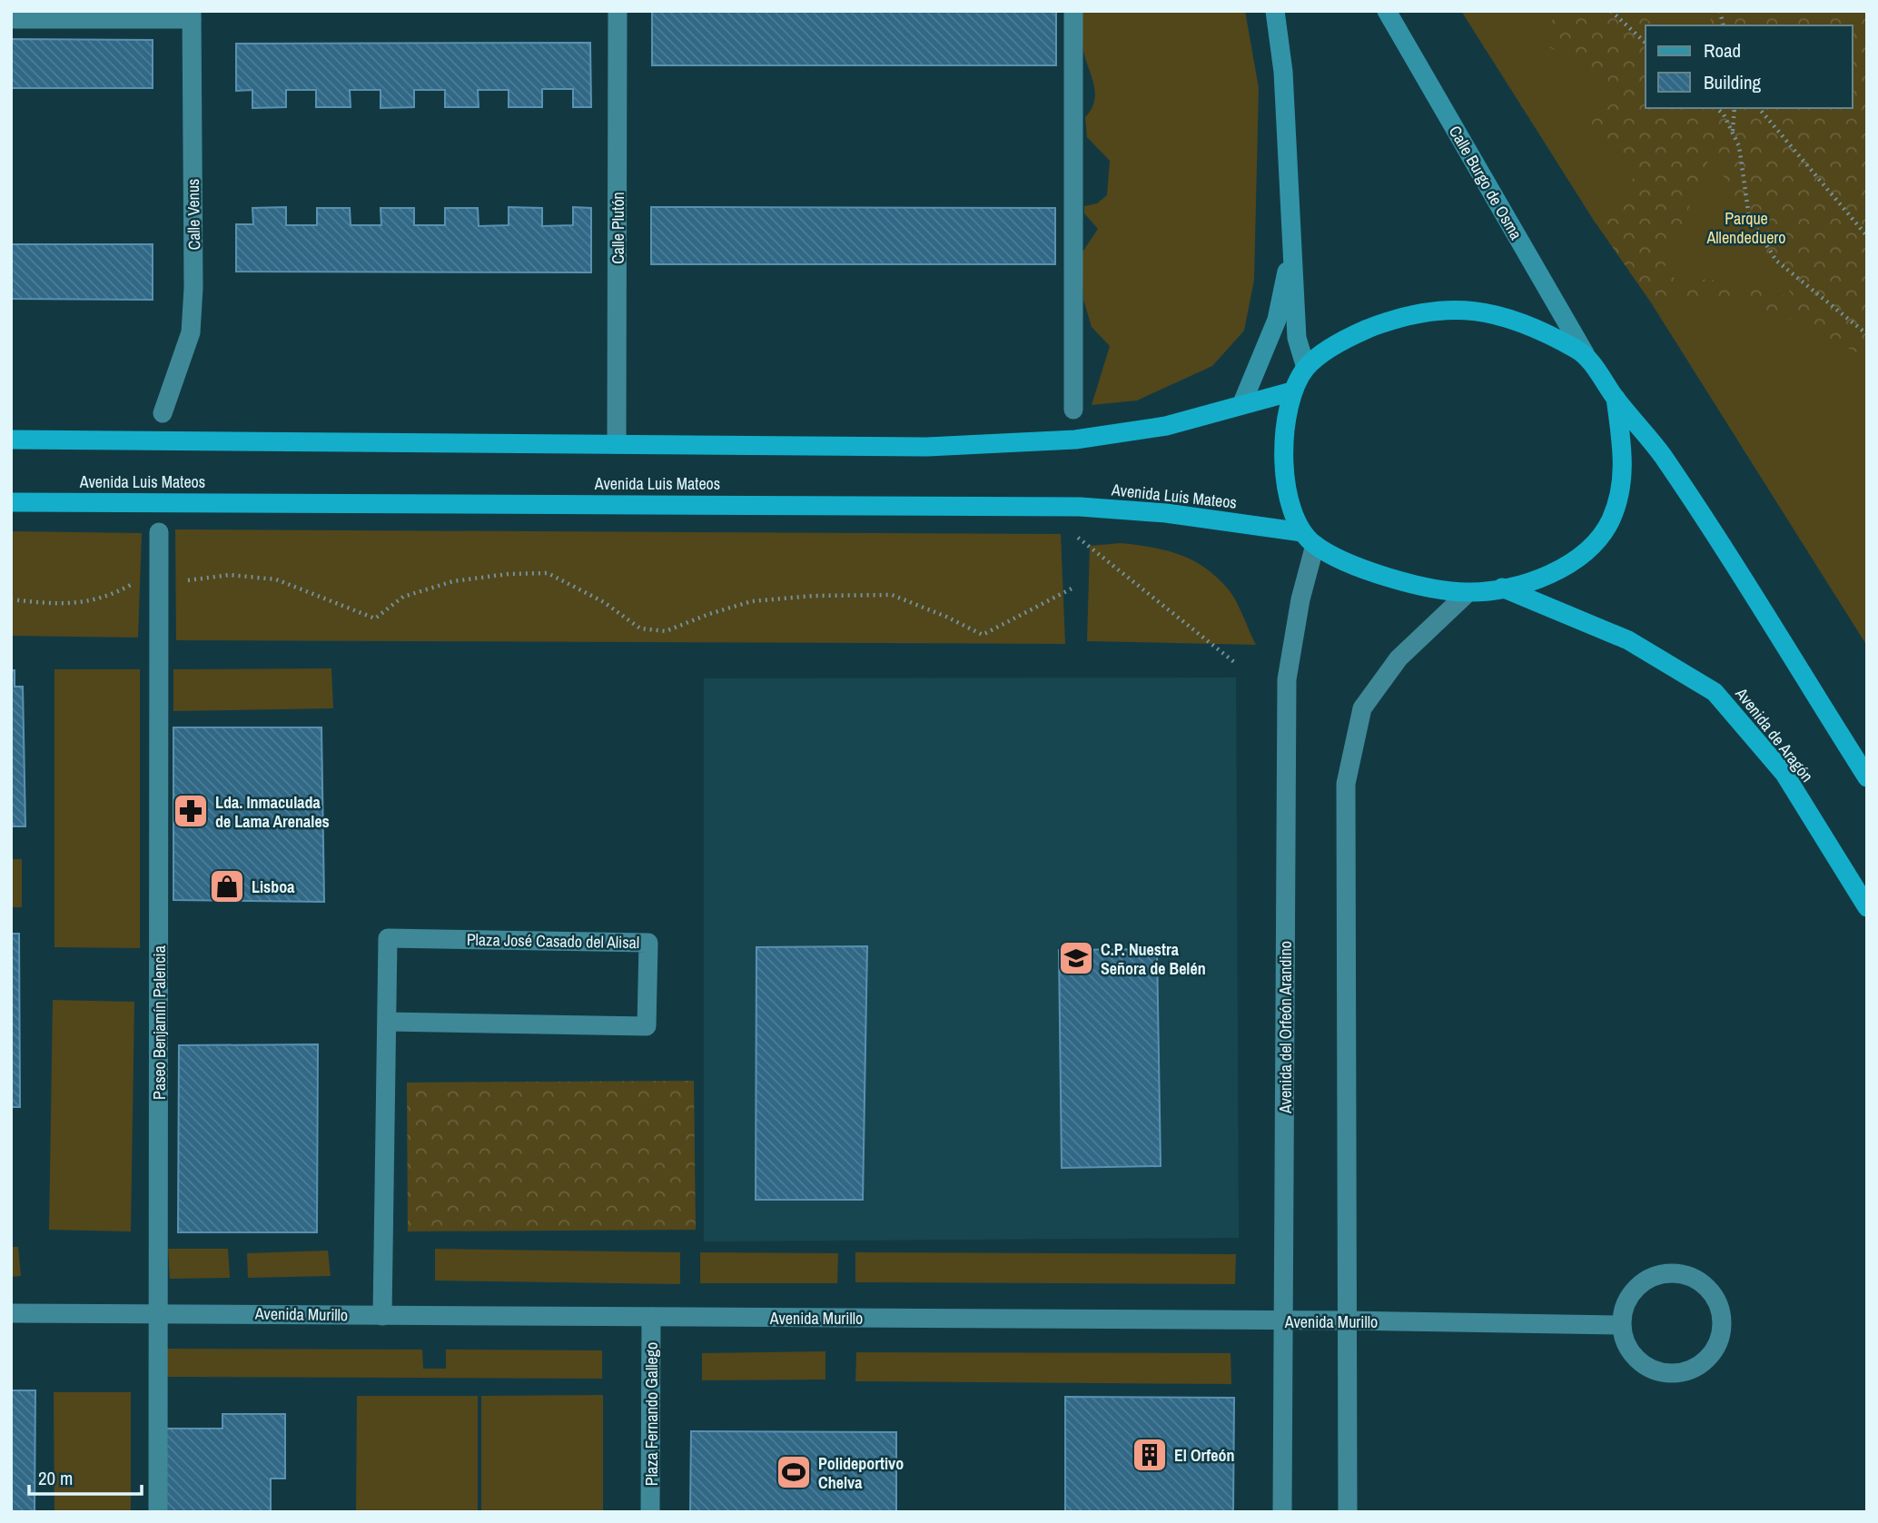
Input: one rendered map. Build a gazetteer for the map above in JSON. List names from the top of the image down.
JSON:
{
  "streets": {
    "highway": ["Avenida Luis Mateos", "Avenida de Aragón"],
    "street": [
      "Calle Burgo de Osma",
      "Calle Venus",
      "Calle Plutón",
      "Plaza José Casado del Alisal",
      "Paseo Benjamín Palencia",
      "Avenida del Orfeón Arandino",
      "Avenida Murillo",
      "Plaza Fernando Gallego"
    ]
  },
  "crossings": [
    ["Avenida Luis Mateos", "Avenida de Aragón"],
    ["Avenida Luis Mateos", "Avenida del Orfeón Arandino"],
    ["Plaza José Casado del Alisal", "Avenida Murillo"],
    ["Paseo Benjamín Palencia", "Avenida Murillo"],
    ["Avenida del Orfeón Arandino", "Avenida Murillo"],
    ["Avenida Murillo", "Plaza Fernando Gallego"]
  ],
  "parks": ["Parque Allendeduero"],
  "places": {
    "pharmacy": ["Lda. Inmaculada de Lama Arenales"],
    "shop": ["Lisboa"],
    "school or university": ["C.P. Nuestra Señora de Belén"],
    "building": ["El Orfeón"],
    "sports": ["Polideportivo Chelva"]
  },
  "legend": ["Road", "Building"],
  "scale_bar": "20 m"
}
